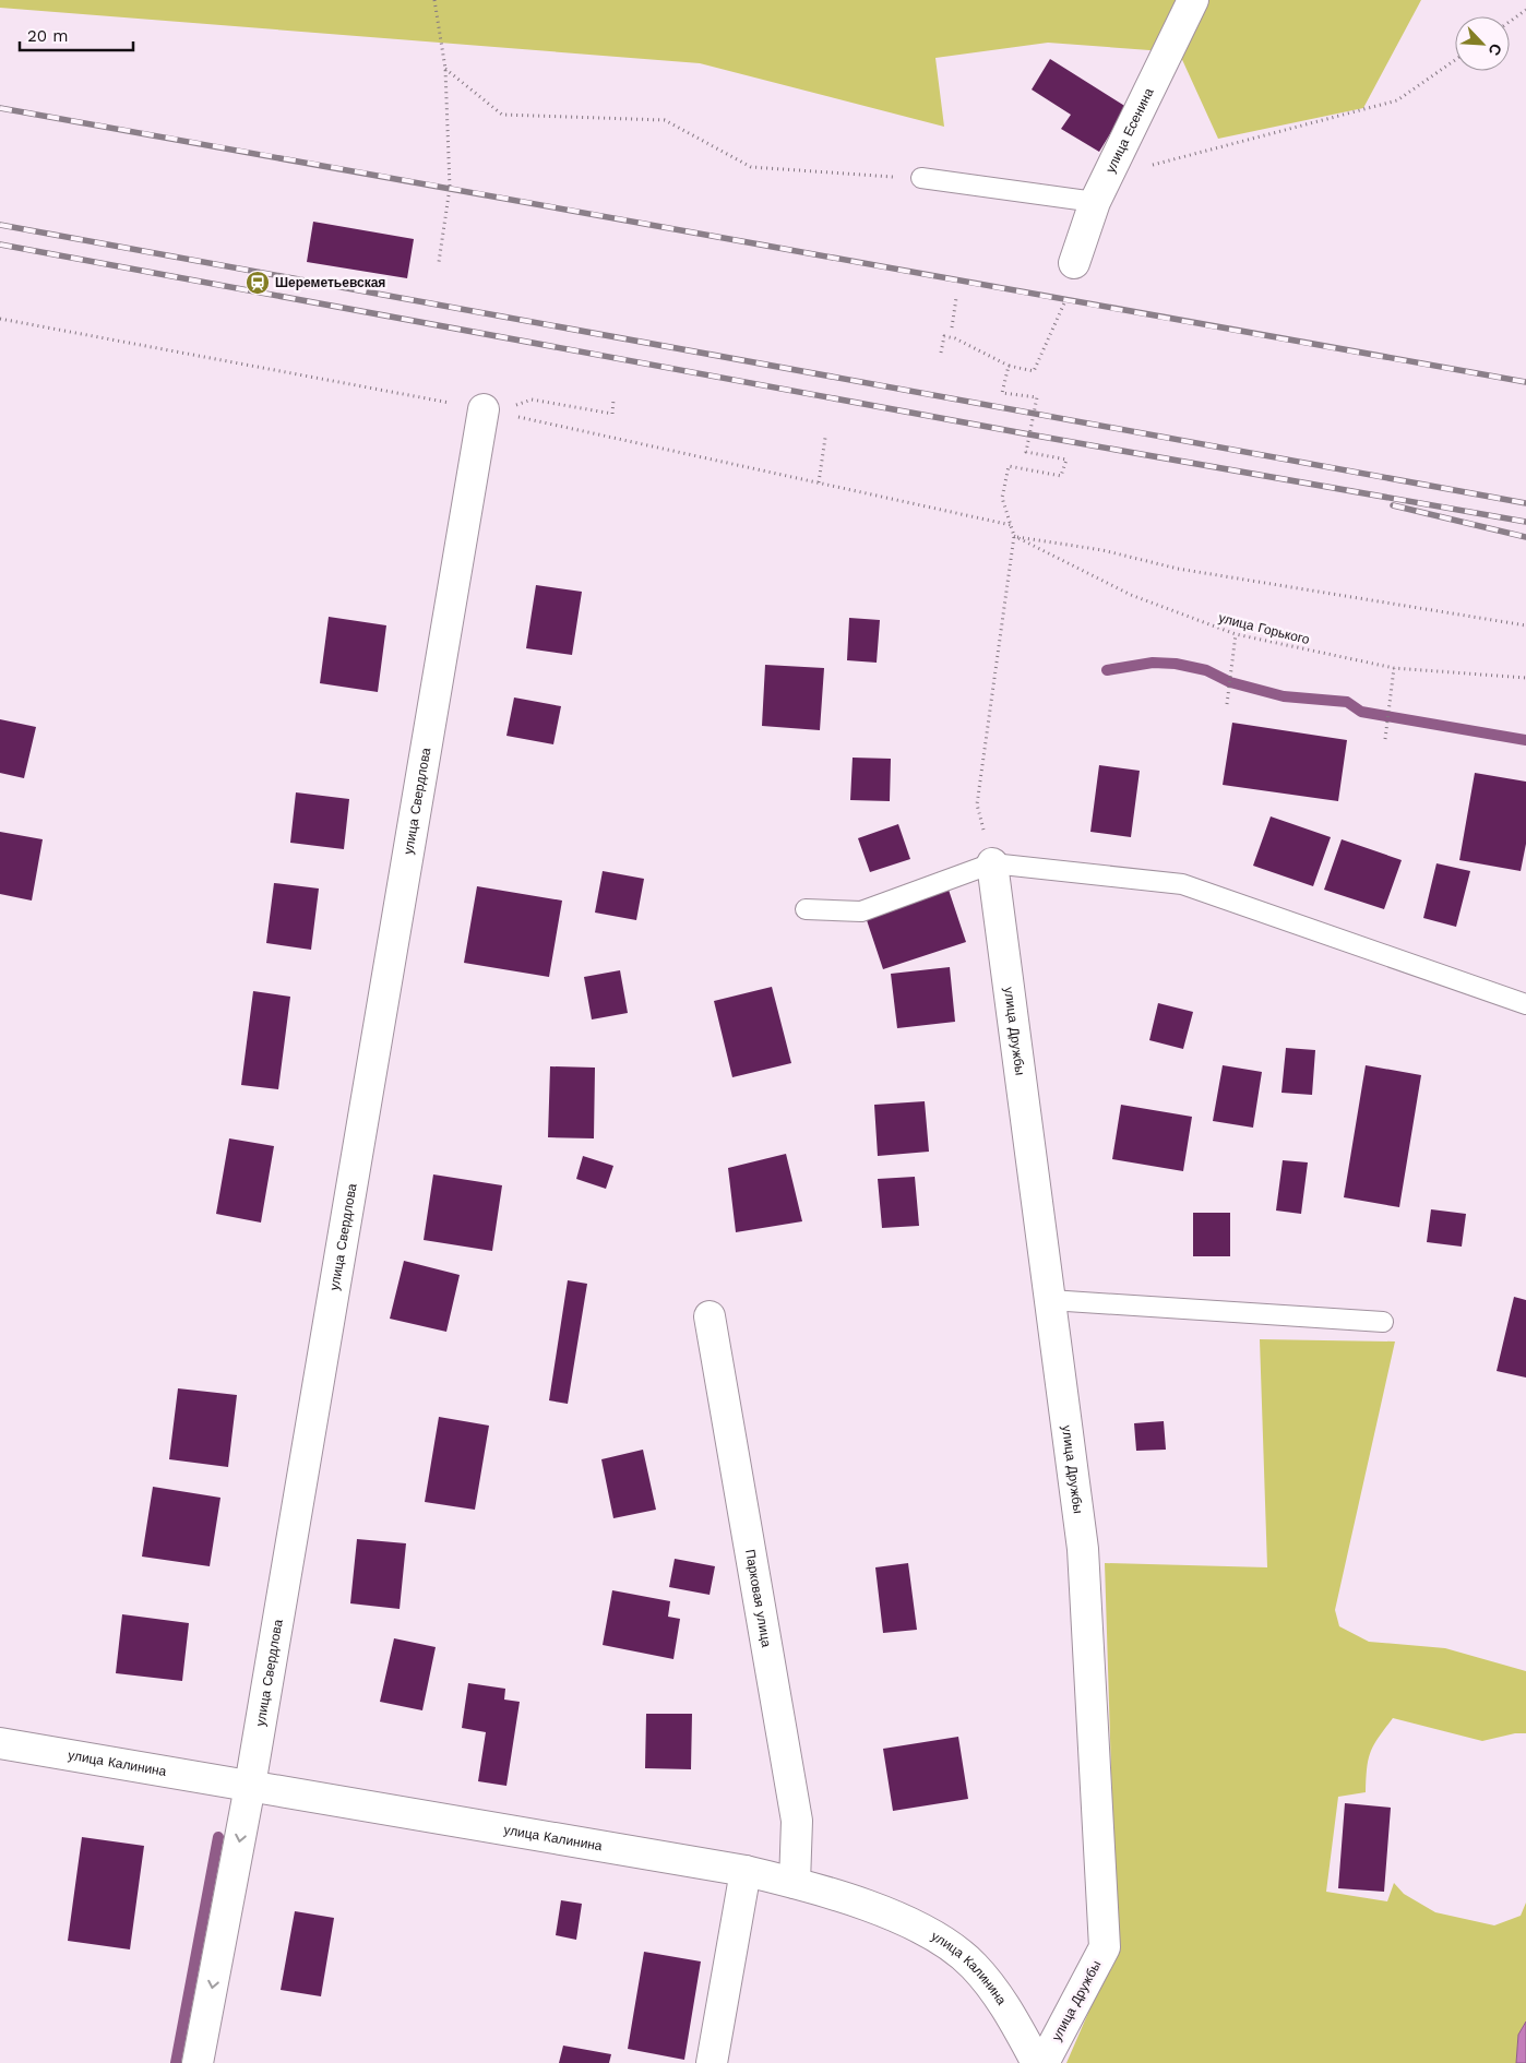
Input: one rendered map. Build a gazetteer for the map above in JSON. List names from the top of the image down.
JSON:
{
  "streets": {
    "street": [
      "улица Есенина",
      "улица Свердлова",
      "улица Дружбы",
      "Парковая улица",
      "улица Калинина"
    ],
    "path": ["улица Горького"]
  },
  "crossings": [
    ["улица Свердлова", "улица Калинина"],
    ["Парковая улица", "улица Калинина"]
  ],
  "places": {
    "station": ["Шереметьевская"]
  },
  "scale_bar": "20 m",
  "north": "bottom right"
}
